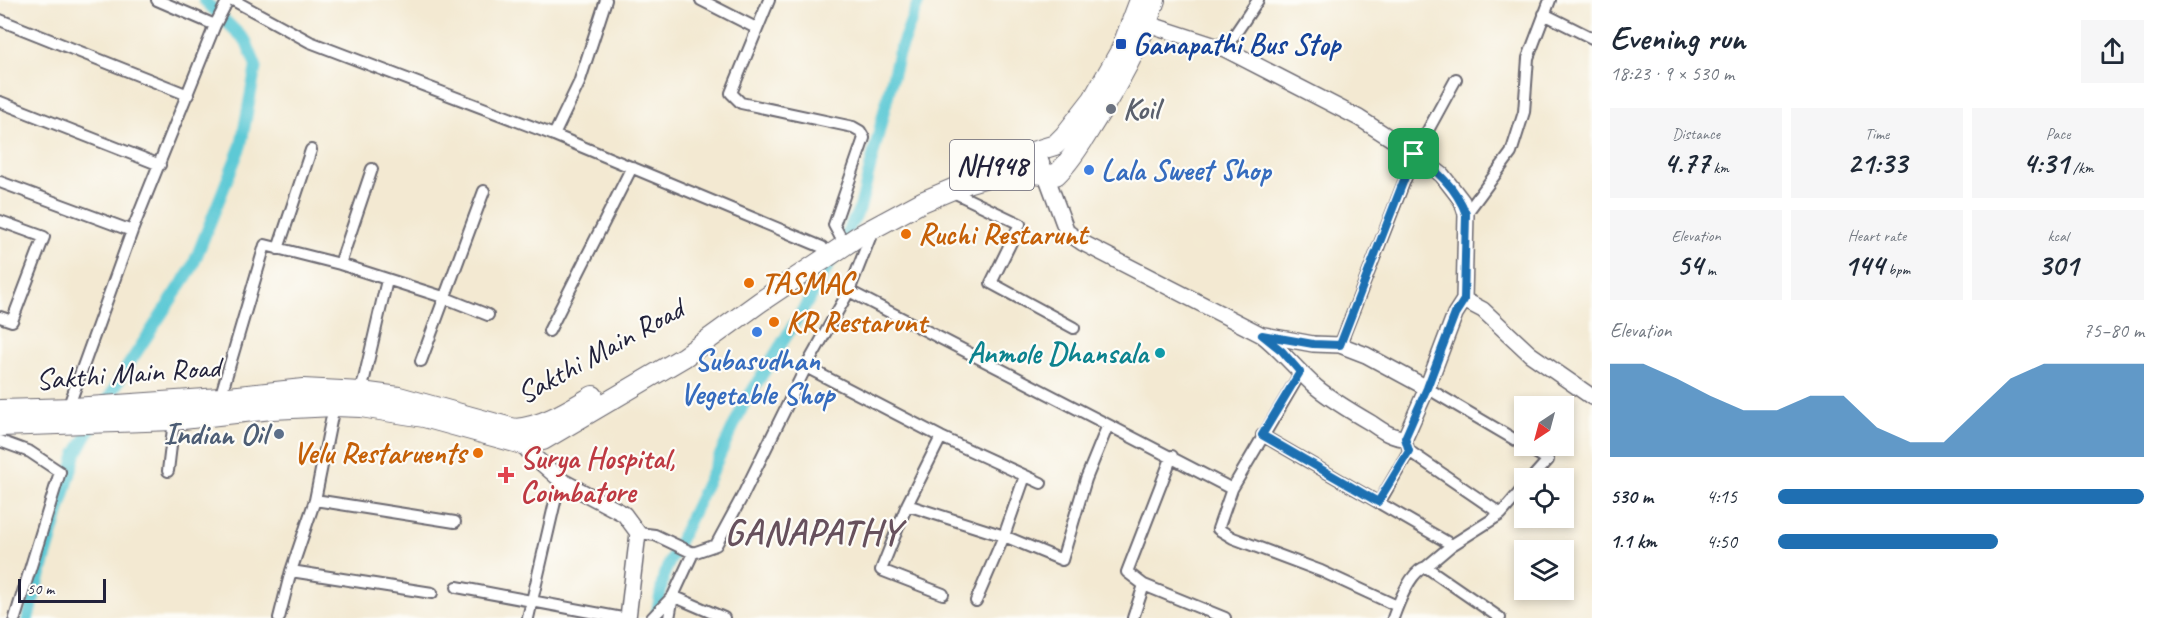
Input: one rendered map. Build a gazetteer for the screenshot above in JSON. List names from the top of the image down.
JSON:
{
  "streets": {
    "highway": ["NH948", "Sakthi Main Road"]
  },
  "crossings": [
    ["NH948", "Sakthi Main Road"]
  ],
  "districts": ["GANAPATHY"],
  "places": {
    "transit": ["Ganapathi Bus Stop"],
    "other": [
      "Koil",
      "Lala Sweet Shop",
      "Ruchi Restarunt",
      "TASMAC",
      "KR Restarunt",
      "Subasudhan Vegetable Shop",
      "Anmole Dhansala",
      "Indian Oil",
      "Velu Restaruents"
    ],
    "health": ["Surya Hospital, Coimbatore"]
  },
  "scale_bar": "50 m",
  "north": "bottom left",
  "page": {
    "heading": ["Evening run", "18:23 · 9 × 530 m"],
    "stats": [
      ["Distance", "4.77 km"],
      ["Time", "21:33"],
      ["Pace", "4:31 /km"],
      ["Elevation", "54 m"],
      ["Heart rate", "144 bpm"],
      ["kcal", "301"]
    ],
    "chart": ["Elevation", "75–80 m"],
    "list": [
      {
        "name": "530 m",
        "note": "4:15"
      },
      {
        "name": "1.1 km",
        "note": "4:50"
      }
    ],
    "scale": "50 m"
  }
}
